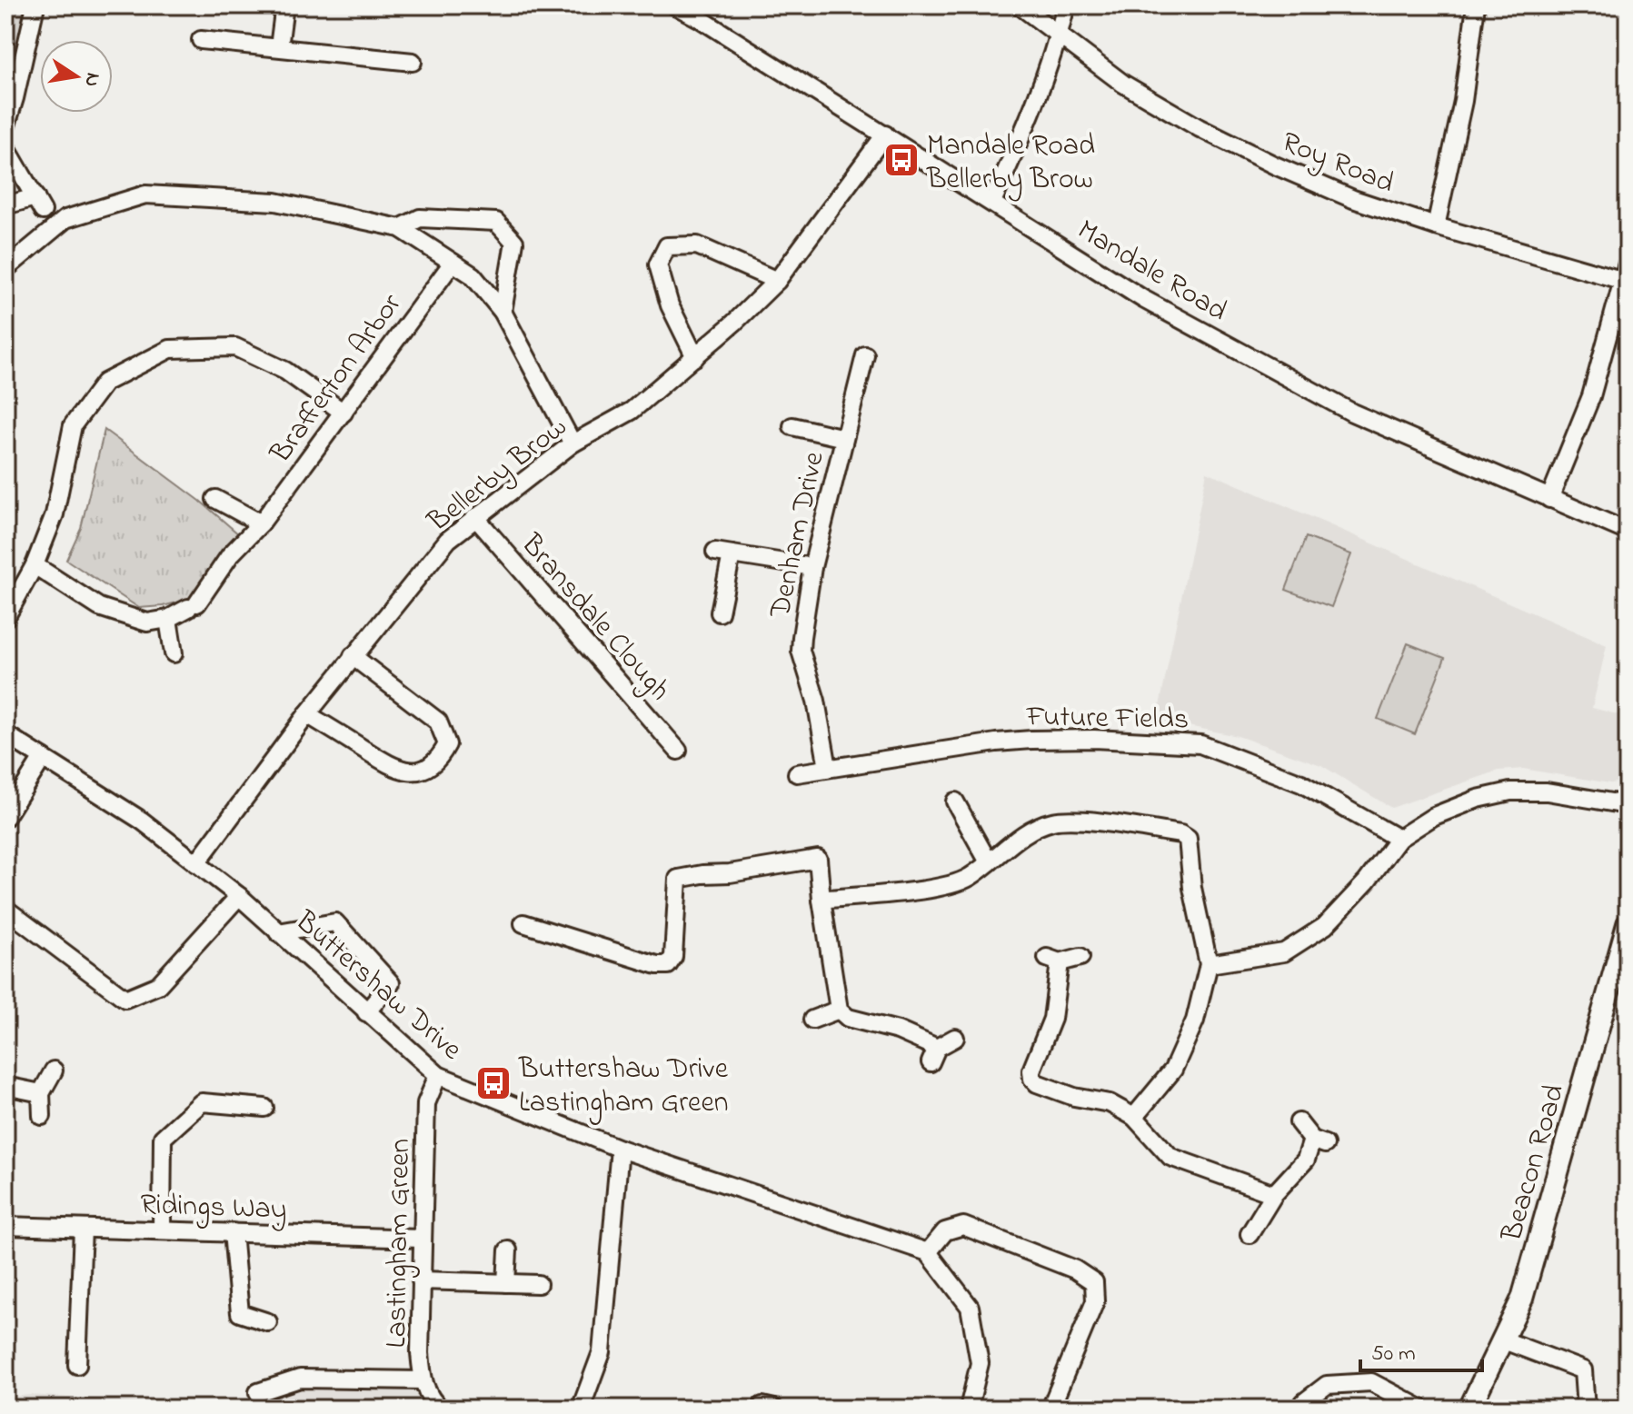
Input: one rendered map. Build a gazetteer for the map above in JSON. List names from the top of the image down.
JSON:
{
  "streets": {
    "main road": ["Beacon Road"],
    "street": [
      "Roy Road",
      "Mandale Road",
      "Brafferton Arbor",
      "Bellerby Brow",
      "Denham Drive",
      "Bransdale Clough",
      "Future Fields",
      "Buttershaw Drive",
      "Ridings Way",
      "Lastingham Green"
    ]
  },
  "crossings": [
    ["Mandale Road", "Bellerby Brow"],
    ["Bellerby Brow", "Bransdale Clough"],
    ["Bellerby Brow", "Buttershaw Drive"],
    ["Denham Drive", "Future Fields"],
    ["Buttershaw Drive", "Lastingham Green"],
    ["Ridings Way", "Lastingham Green"]
  ],
  "places": {
    "bus stop": ["Mandale Road Bellerby Brow", "Buttershaw Drive Lastingham Green"]
  },
  "scale_bar": "50 m",
  "north": "right"
}
